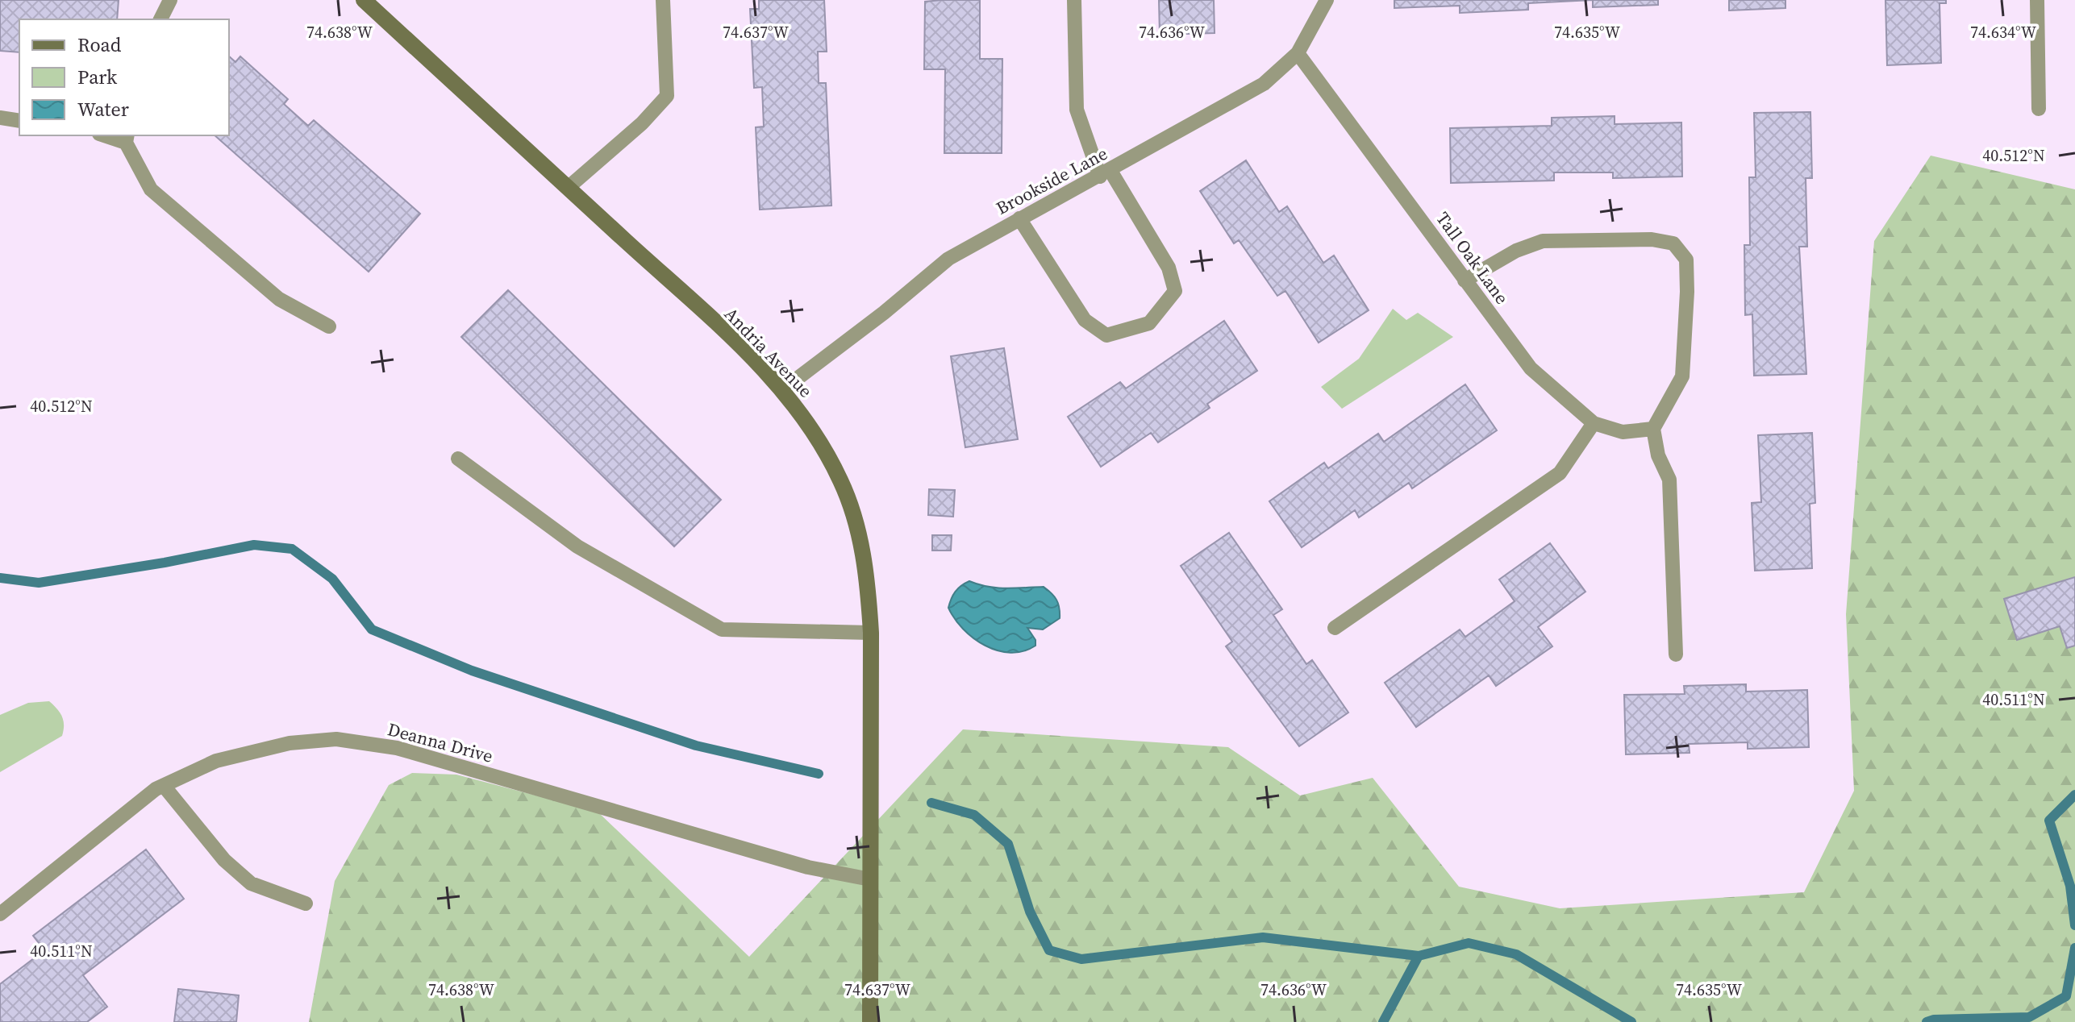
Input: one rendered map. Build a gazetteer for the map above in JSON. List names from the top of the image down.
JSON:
{
  "streets": {
    "street": ["Andria Avenue"],
    "lane": ["Brookside Lane", "Tall Oak Lane", "Deanna Drive"]
  },
  "crossings": [
    ["Brookside Lane", "Tall Oak Lane"],
    ["Brookside Lane", "Andria Avenue"],
    ["Andria Avenue", "Deanna Drive"]
  ],
  "legend": ["Road", "Park", "Water"],
  "coordinates": [
    "74.638°W",
    "74.637°W",
    "74.636°W",
    "74.635°W",
    "74.634°W",
    "40.512°N",
    "40.511°N"
  ]
}
